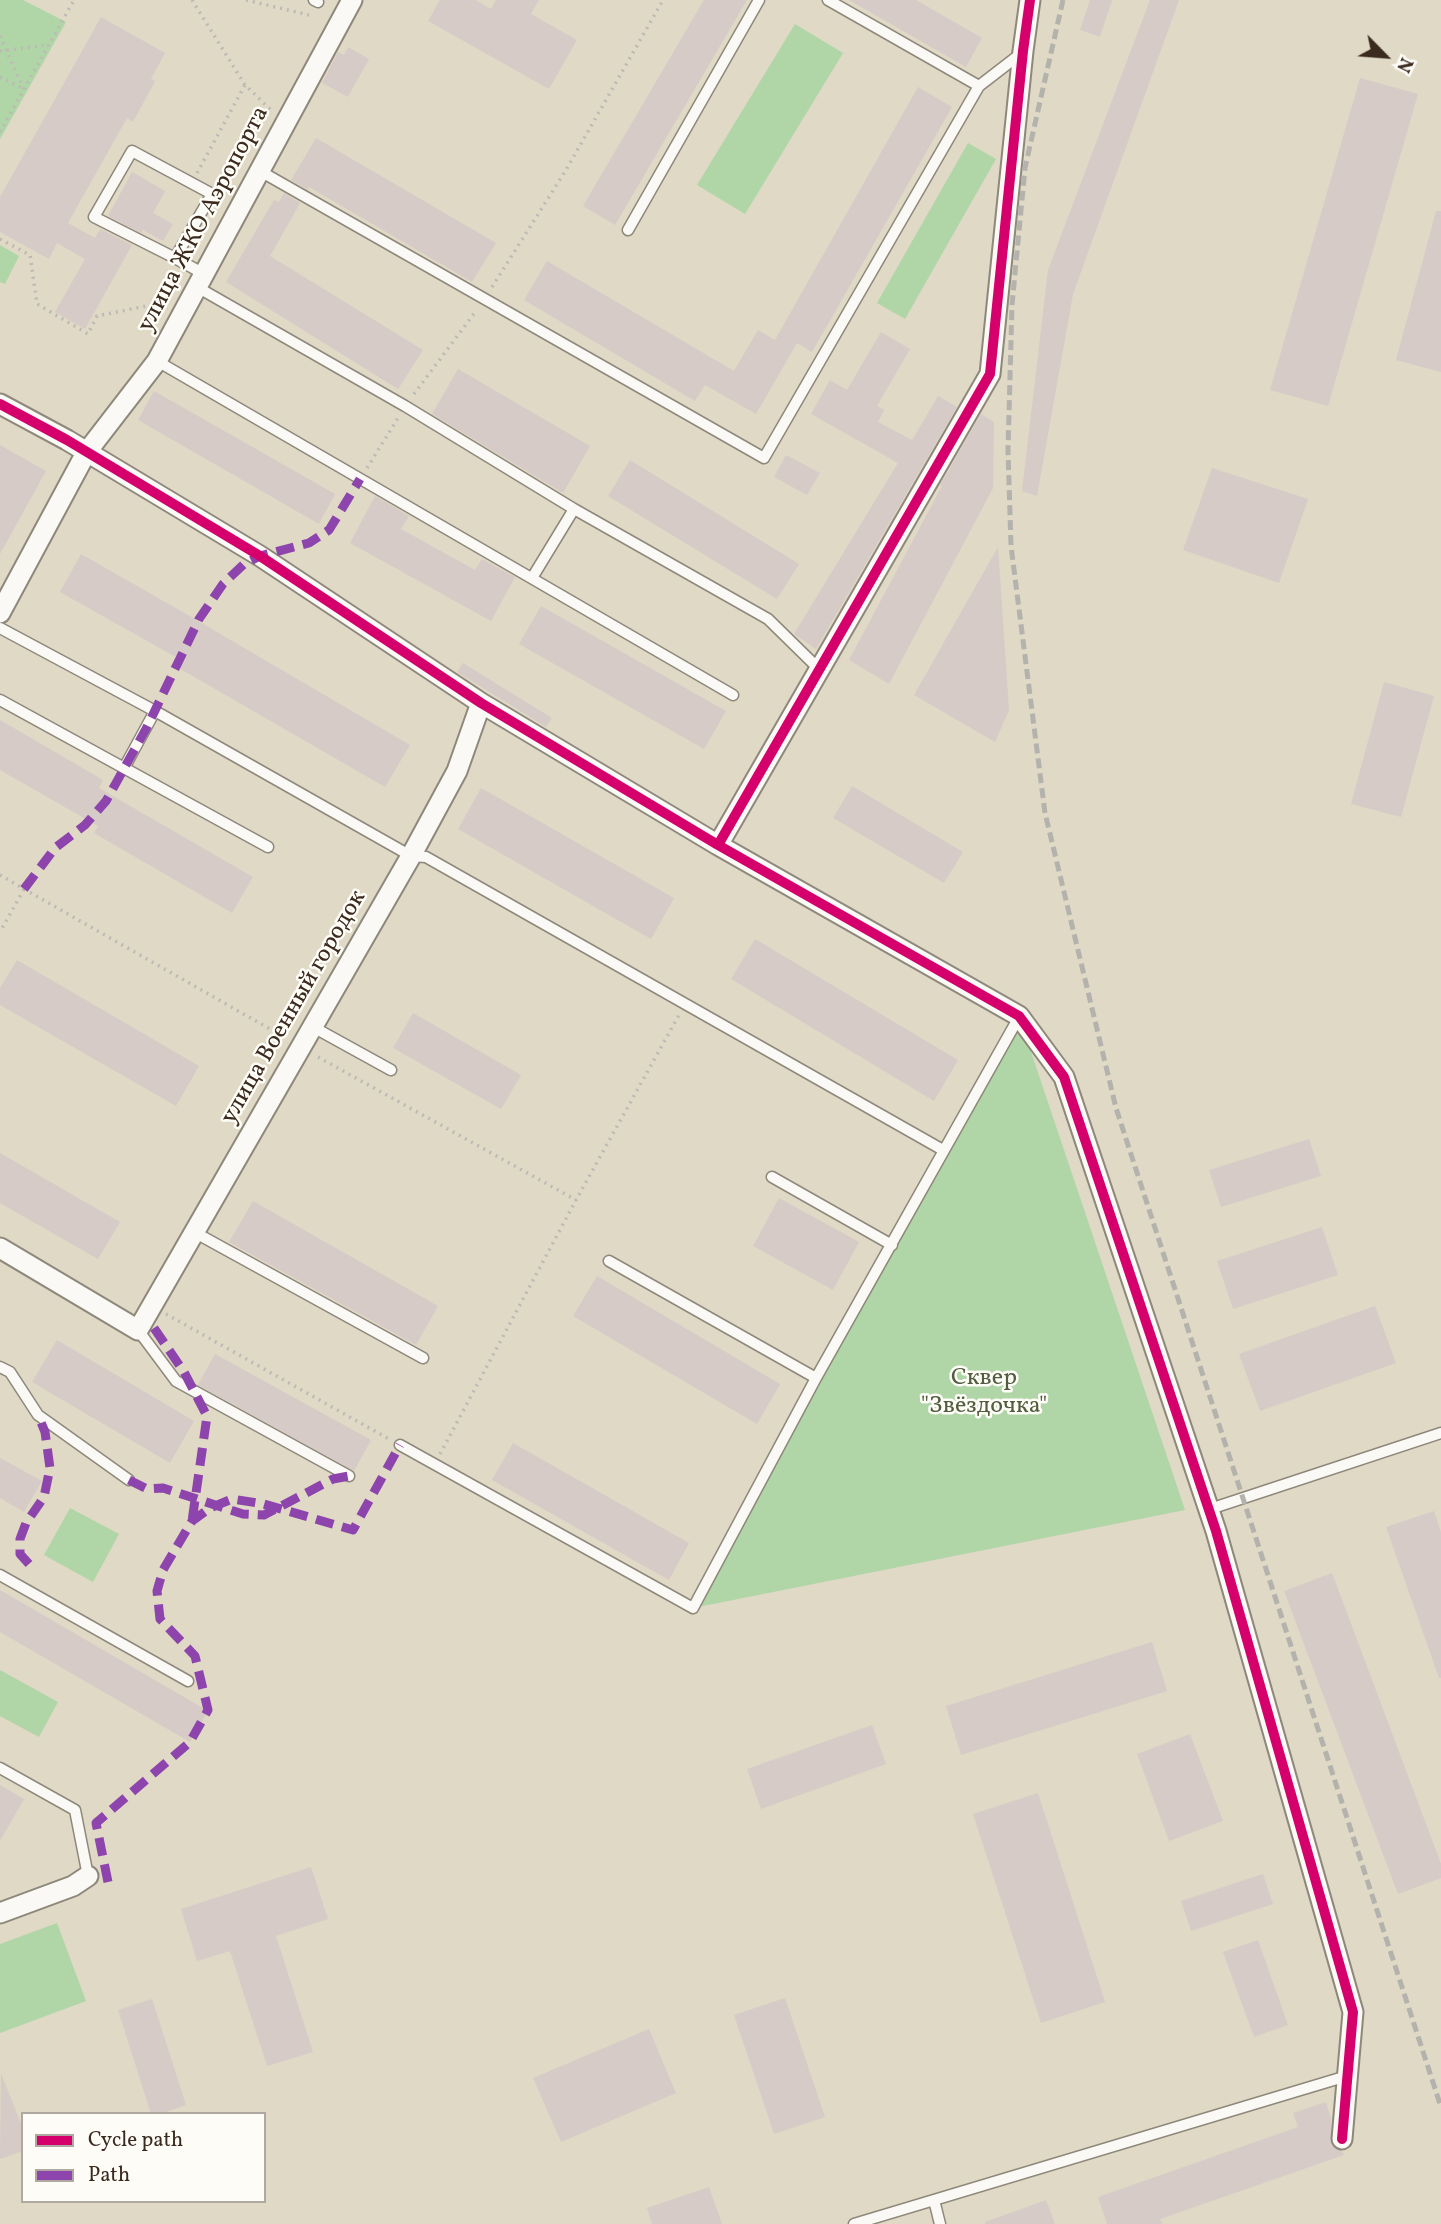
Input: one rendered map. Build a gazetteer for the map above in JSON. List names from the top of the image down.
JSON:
{
  "streets": {
    "street": ["улица ЖКО Аэропорта", "улица Военный городок"]
  },
  "parks": ["Сквер \"Звёздочка\""],
  "legend": ["Cycle path", "Path"],
  "north": "bottom right"
}
